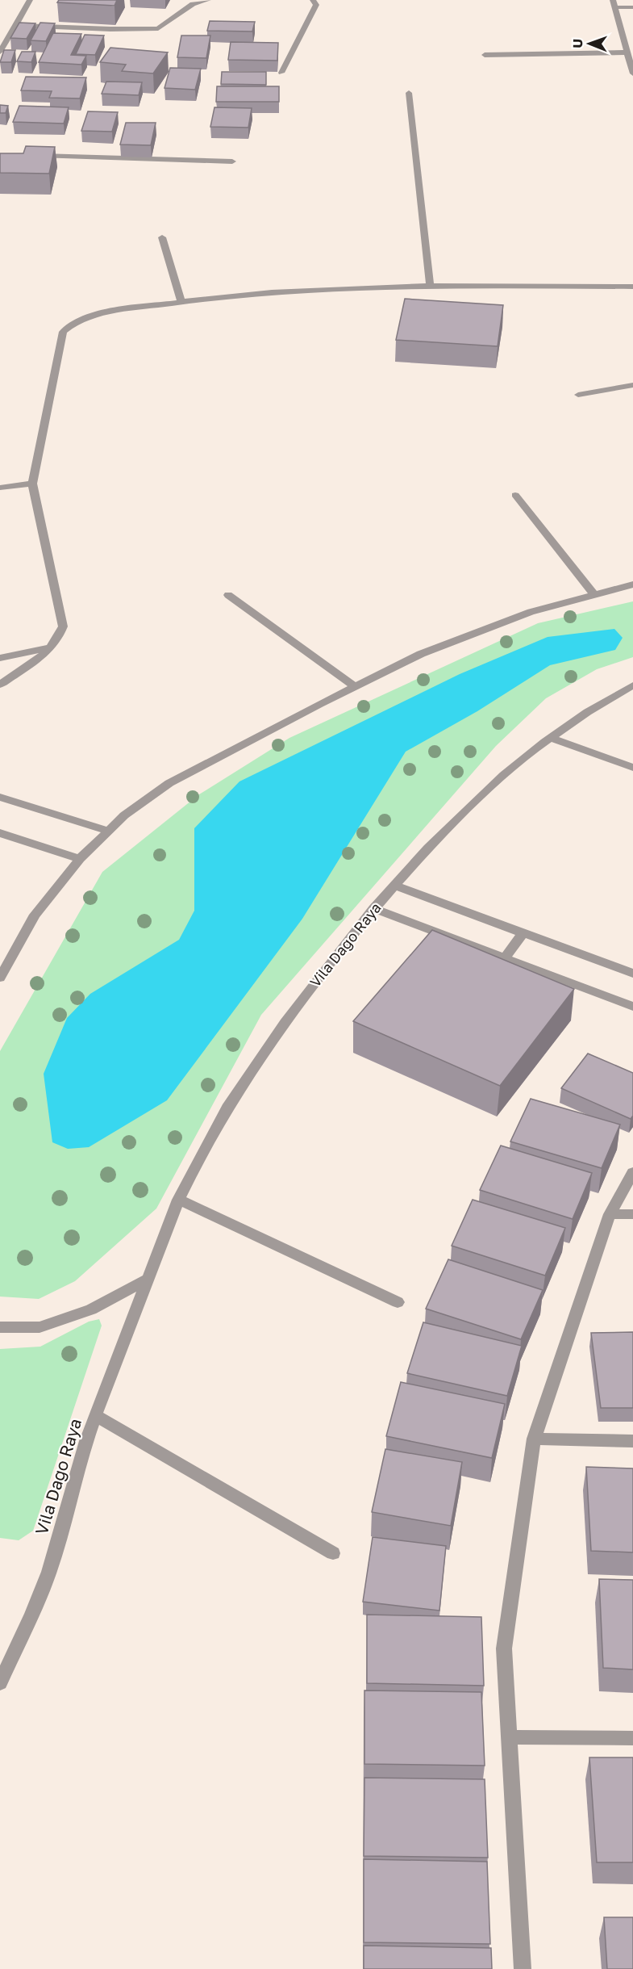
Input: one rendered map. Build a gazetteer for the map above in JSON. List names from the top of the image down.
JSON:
{
  "streets": {
    "street": ["Vila Dago Raya"]
  },
  "north": "left"
}
